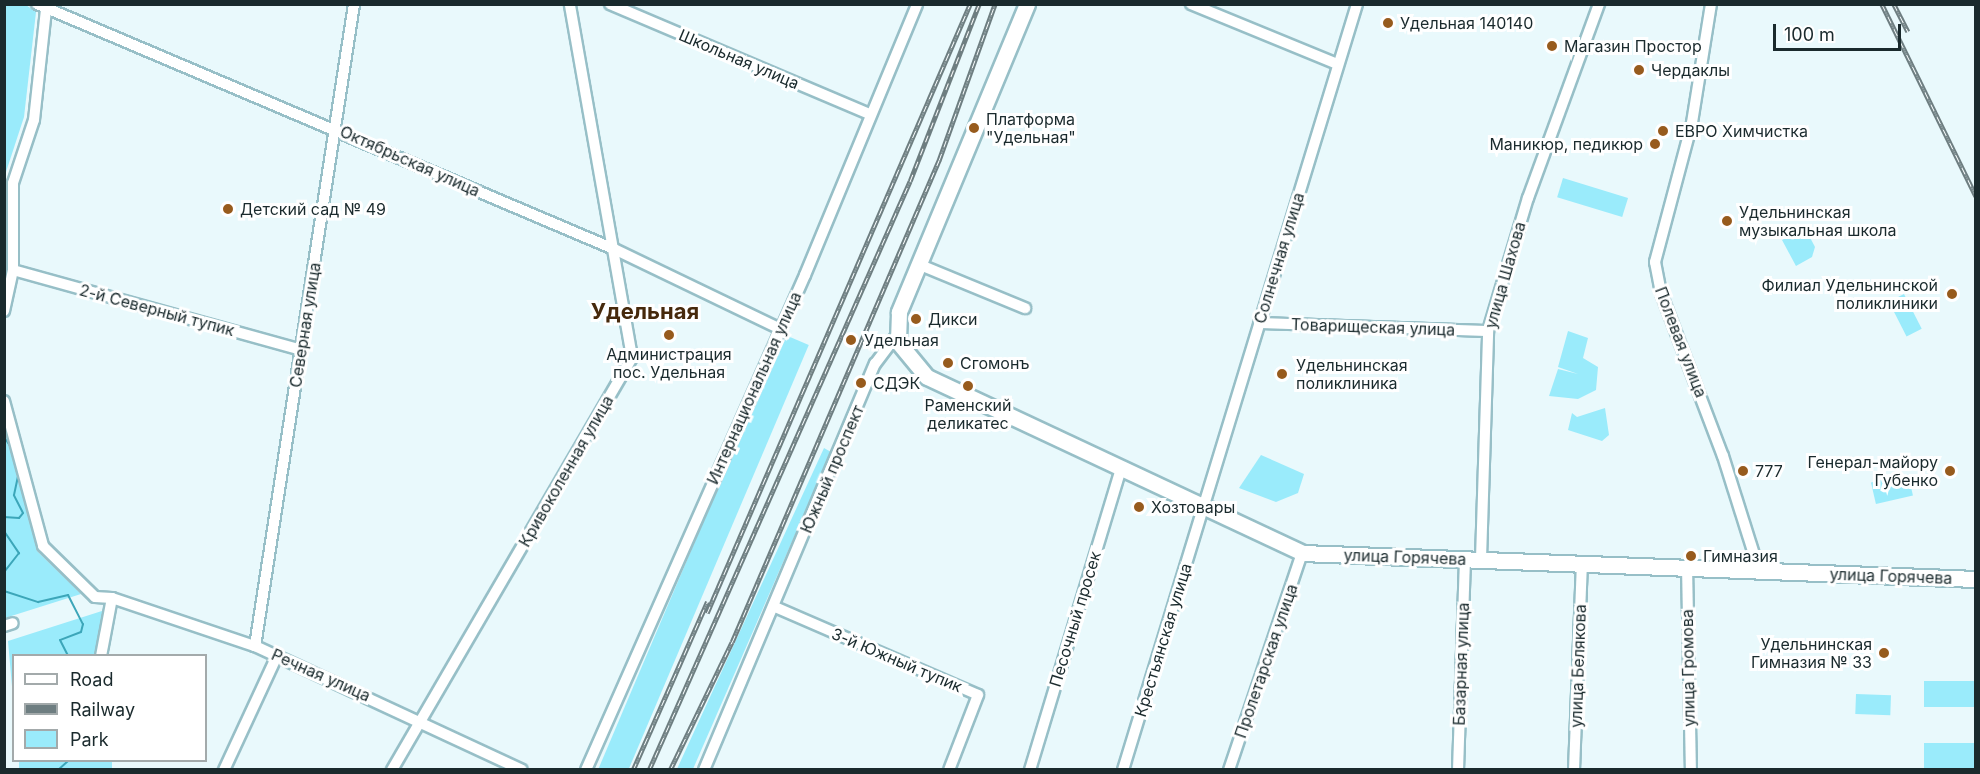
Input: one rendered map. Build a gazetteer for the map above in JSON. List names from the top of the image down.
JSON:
{
  "streets": {
    "main road": ["улица Горячева"],
    "street": [
      "Школьная улица",
      "Октябрьская улица",
      "Солнечная улица",
      "улица Шахова",
      "2-й Северный тупик",
      "Северная улица",
      "Товарищеская улица",
      "Полевая улица",
      "Интернациональная улица",
      "Южный проспект",
      "Кривоколенная улица",
      "Песочный просек",
      "Крестьянская улица",
      "3-й Южный тупик",
      "Пролетарская улица",
      "Базарная улица",
      "улица Белякова",
      "улица Громова",
      "Речная улица"
    ]
  },
  "crossings": [
    ["Школьная улица", "Интернациональная улица"],
    ["Октябрьская улица", "Северная улица"],
    ["Октябрьская улица", "Интернациональная улица"],
    ["Октябрьская улица", "Кривоколенная улица"],
    ["Солнечная улица", "Товарищеская улица"],
    ["Солнечная улица", "улица Горячева"],
    ["Солнечная улица", "Крестьянская улица"],
    ["улица Шахова", "Товарищеская улица"],
    ["улица Шахова", "улица Горячева"],
    ["2-й Северный тупик", "Северная улица"],
    ["Северная улица", "Речная улица"],
    ["Полевая улица", "улица Горячева"],
    ["Южный проспект", "улица Горячева"],
    ["Южный проспект", "3-й Южный тупик"],
    ["Кривоколенная улица", "Речная улица"],
    ["улица Горячева", "Песочный просек"],
    ["улица Горячева", "Крестьянская улица"],
    ["улица Горячева", "Пролетарская улица"],
    ["улица Горячева", "Базарная улица"],
    ["улица Горячева", "улица Белякова"],
    ["улица Горячева", "улица Громова"]
  ],
  "districts": ["Удельная"],
  "places": [
    "Удельная 140140",
    "Магазин Простор",
    "Чердаклы",
    "Платформа \"Удельная\"",
    "ЕВРО Химчистка",
    "Маникюр, педикюр",
    "Детский сад № 49",
    "Удельнинская музыкальная школа",
    "Филиал Удельнинской поликлиники",
    "Дикси",
    "Администрация пос. Удельная",
    "Удельная",
    "Сгомонъ",
    "Удельнинская поликлиника",
    "СДЭК",
    "Раменский деликатес",
    "777",
    "Генерал-майору Губенко",
    "Хозтовары",
    "Гимназия",
    "Удельнинская Гимназия № 33"
  ],
  "legend": ["Road", "Railway", "Park"],
  "scale_bar": "100 m"
}
